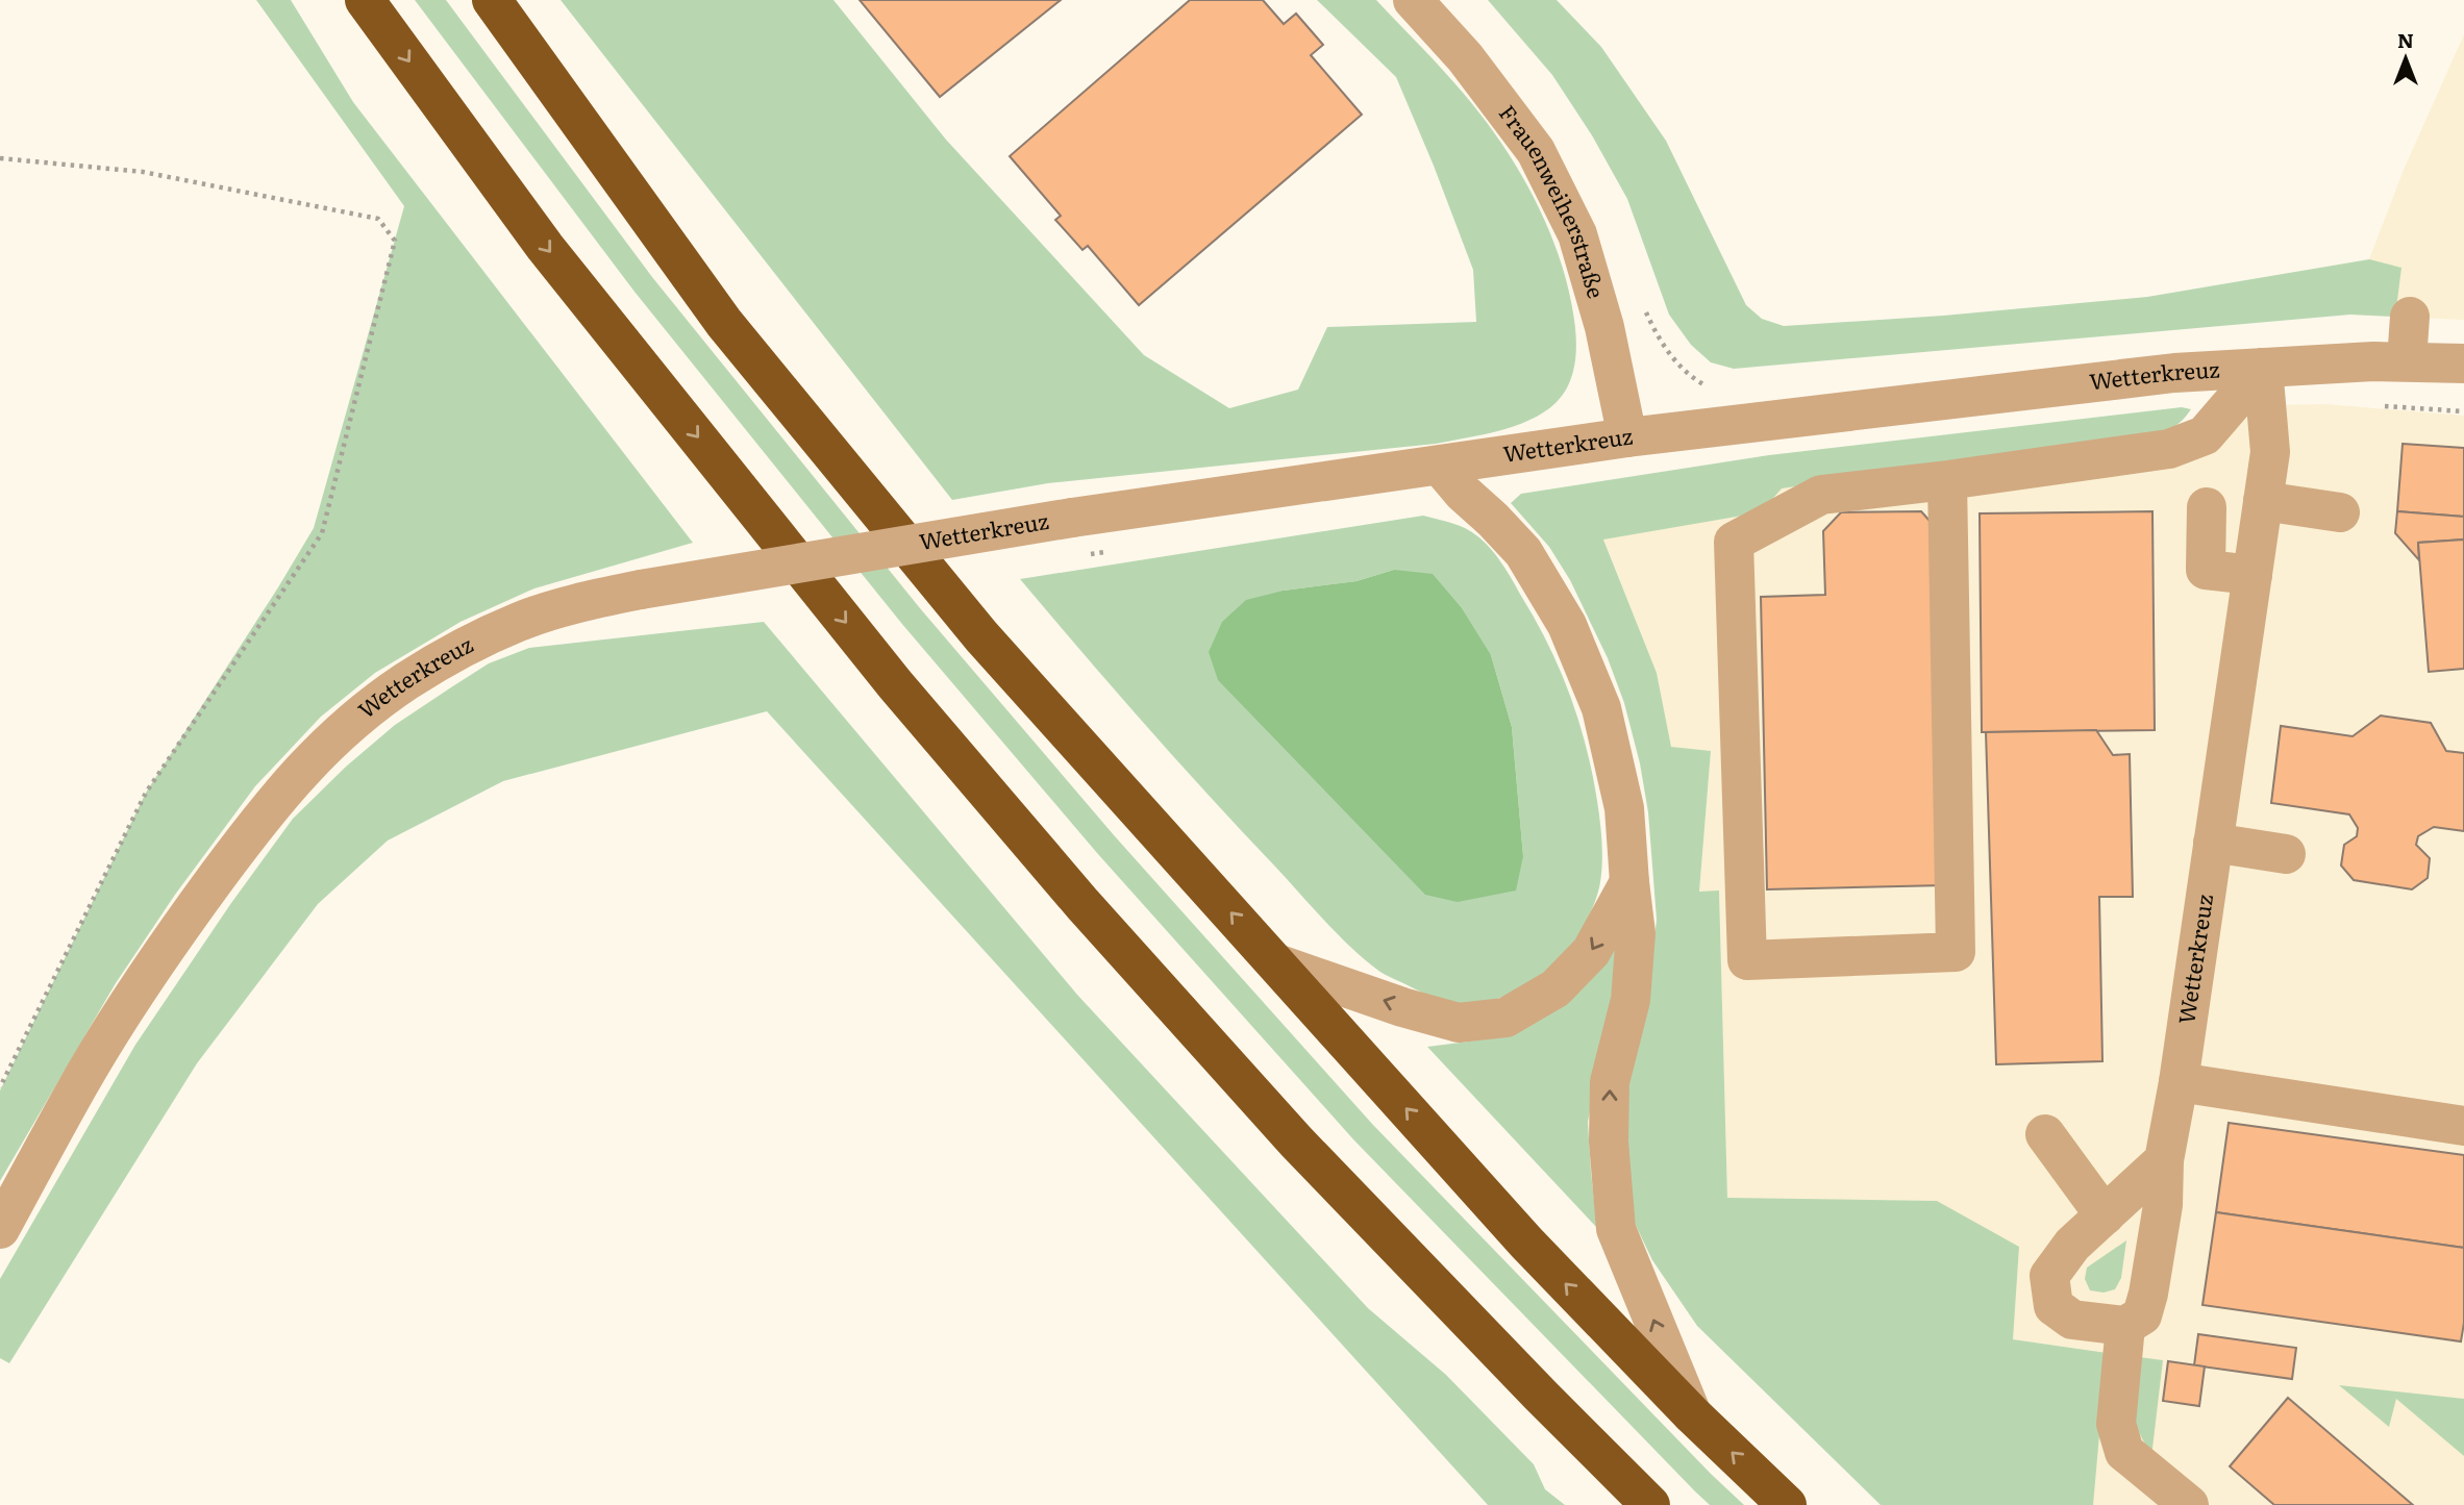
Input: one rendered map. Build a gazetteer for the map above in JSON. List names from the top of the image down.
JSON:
{
  "streets": {
    "street": ["Frauenweiherstraße", "Wetterkreuz"]
  },
  "crossings": [
    ["Frauenweiherstraße", "Wetterkreuz"]
  ],
  "north": "top"
}
